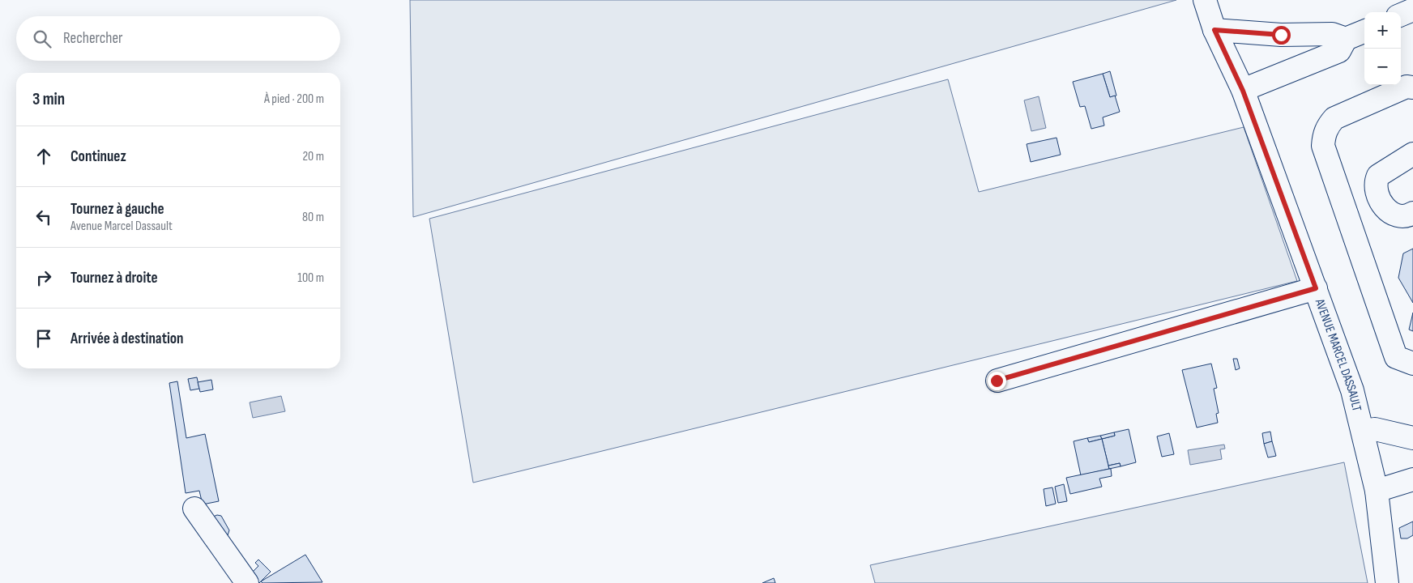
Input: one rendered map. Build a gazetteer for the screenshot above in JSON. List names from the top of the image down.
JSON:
{
  "streets": {
    "street": ["AVENUE MARCEL DASSAULT"]
  },
  "page": {
    "map_buttons": ["+", "−"],
    "search": "Rechercher",
    "heading": ["3 min", "À pied · 200 m"],
    "list": [
      ["Continuez", "20 m"],
      ["Tournez à gauche", "Avenue Marcel Dassault", "80 m"],
      ["Tournez à droite", "100 m"],
      "Arrivée à destination"
    ]
  }
}
